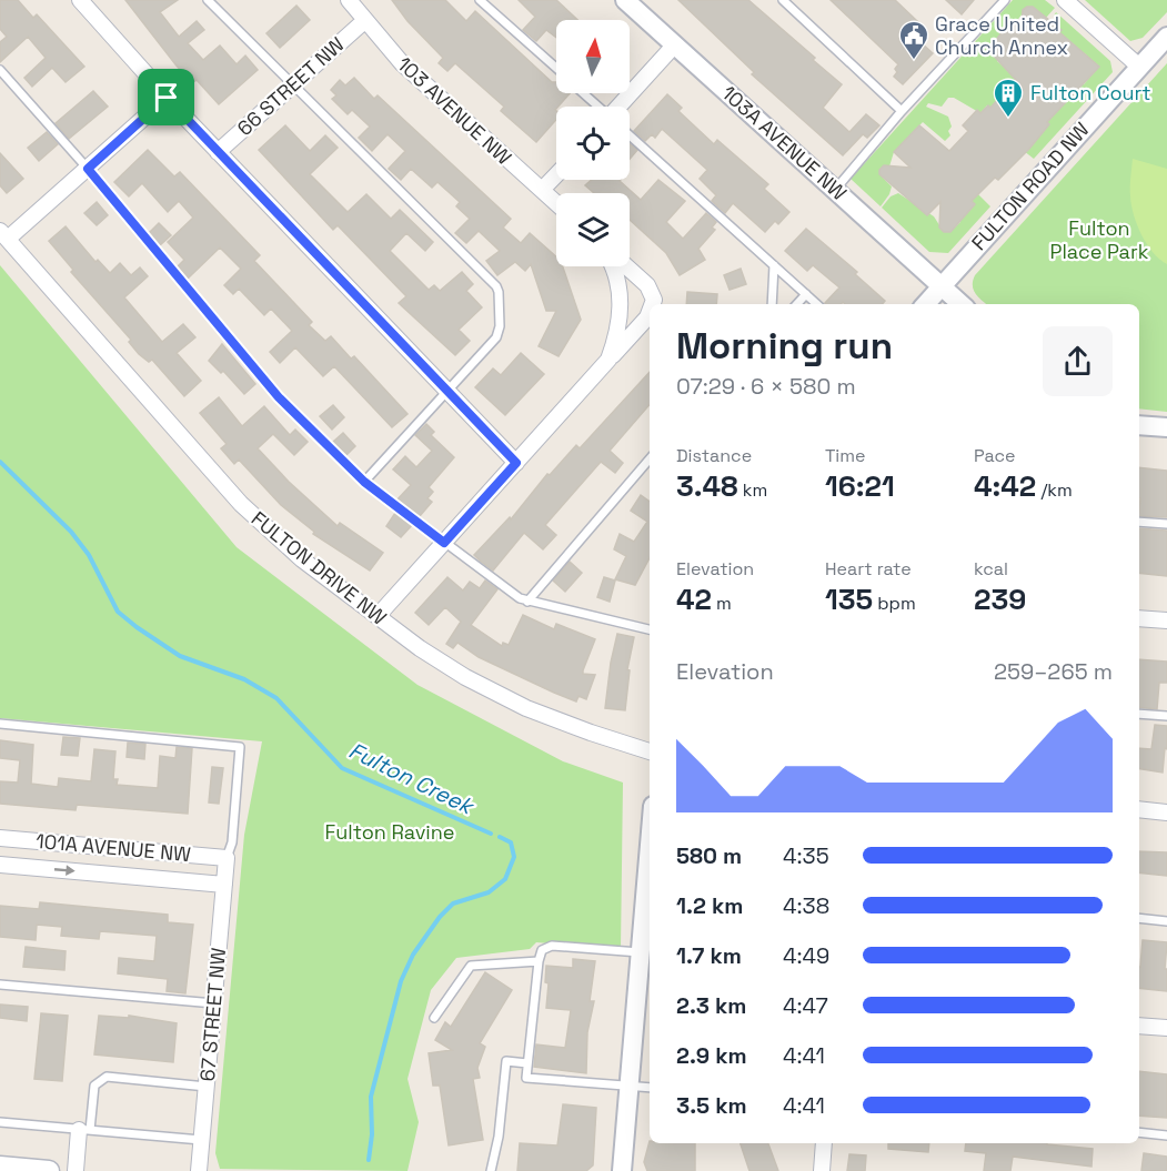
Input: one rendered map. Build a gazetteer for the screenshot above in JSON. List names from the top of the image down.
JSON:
{
  "streets": {
    "street": [
      "66 STREET NW",
      "103 AVENUE NW",
      "103A AVENUE NW",
      "FULTON ROAD NW",
      "FULTON DRIVE NW",
      "101A AVENUE NW",
      "67 STREET NW"
    ]
  },
  "crossings": [
    ["66 STREET NW", "103 AVENUE NW"],
    ["103A AVENUE NW", "FULTON ROAD NW"],
    ["101A AVENUE NW", "67 STREET NW"]
  ],
  "water": ["Fulton Creek"],
  "parks": ["Fulton Place Park", "Fulton Ravine"],
  "places": {
    "public building": ["Grace United Church Annex"],
    "building": ["Fulton Court"]
  },
  "north": "top",
  "page": {
    "heading": ["Morning run", "07:29 · 6 × 580 m"],
    "stats": [
      ["Distance", "3.48 km"],
      ["Time", "16:21"],
      ["Pace", "4:42 /km"],
      ["Elevation", "42 m"],
      ["Heart rate", "135 bpm"],
      ["kcal", "239"]
    ],
    "chart": ["Elevation", "259–265 m"],
    "list": [
      {
        "name": "580 m",
        "note": "4:35"
      },
      {
        "name": "1.2 km",
        "note": "4:38"
      },
      {
        "name": "1.7 km",
        "note": "4:49"
      },
      {
        "name": "2.3 km",
        "note": "4:47"
      },
      {
        "name": "2.9 km",
        "note": "4:41"
      },
      {
        "name": "3.5 km",
        "note": "4:41"
      }
    ]
  }
}
